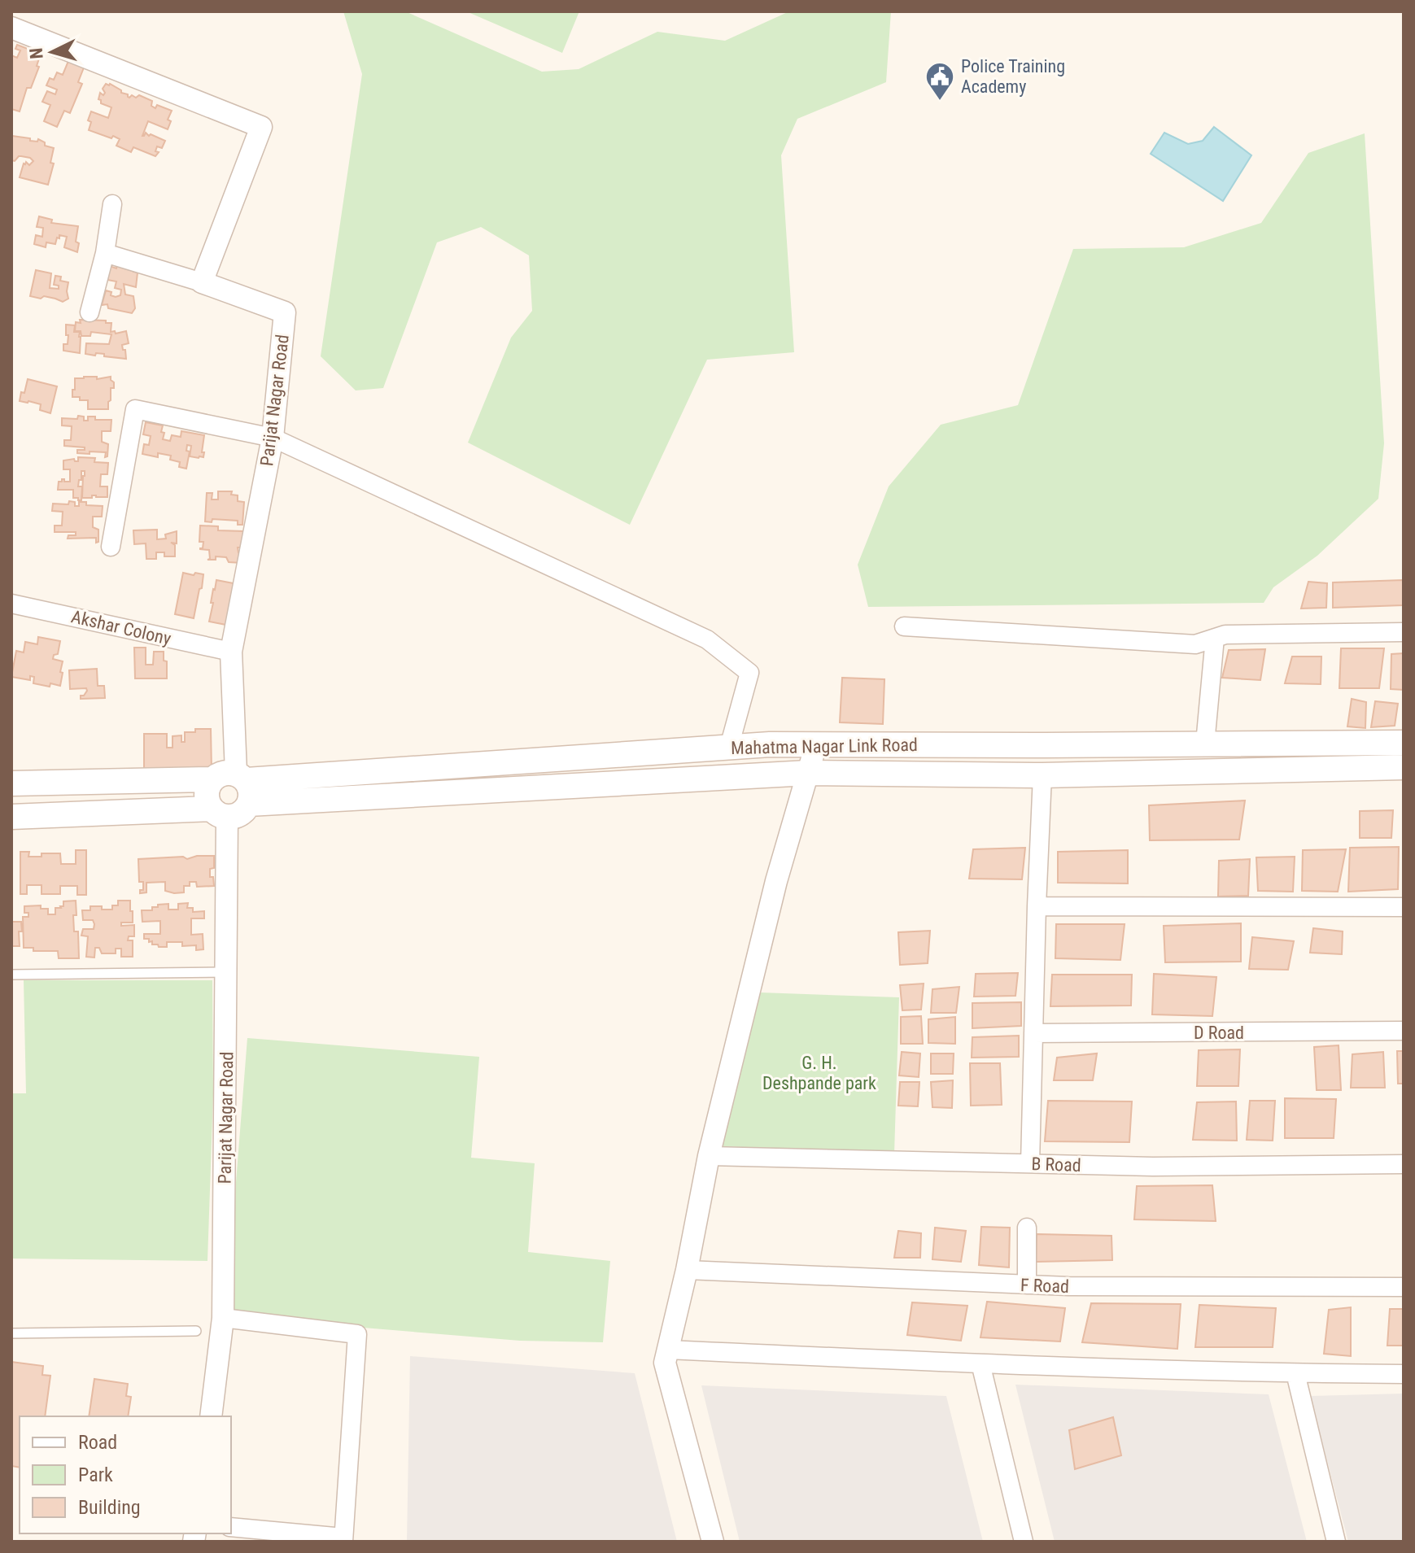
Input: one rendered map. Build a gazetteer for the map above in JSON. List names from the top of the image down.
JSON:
{
  "streets": {
    "main road": ["Mahatma Nagar Link Road"],
    "street": [
      "Parijat Nagar Road",
      "Akshar Colony",
      "D Road",
      "B Road",
      "F Road"
    ]
  },
  "crossings": [
    ["Parijat Nagar Road", "Akshar Colony"],
    ["Parijat Nagar Road", "Mahatma Nagar Link Road"]
  ],
  "parks": ["G. H. Deshpande park"],
  "places": {
    "public building": ["Police Training Academy"]
  },
  "legend": ["Road", "Park", "Building"],
  "north": "left"
}
